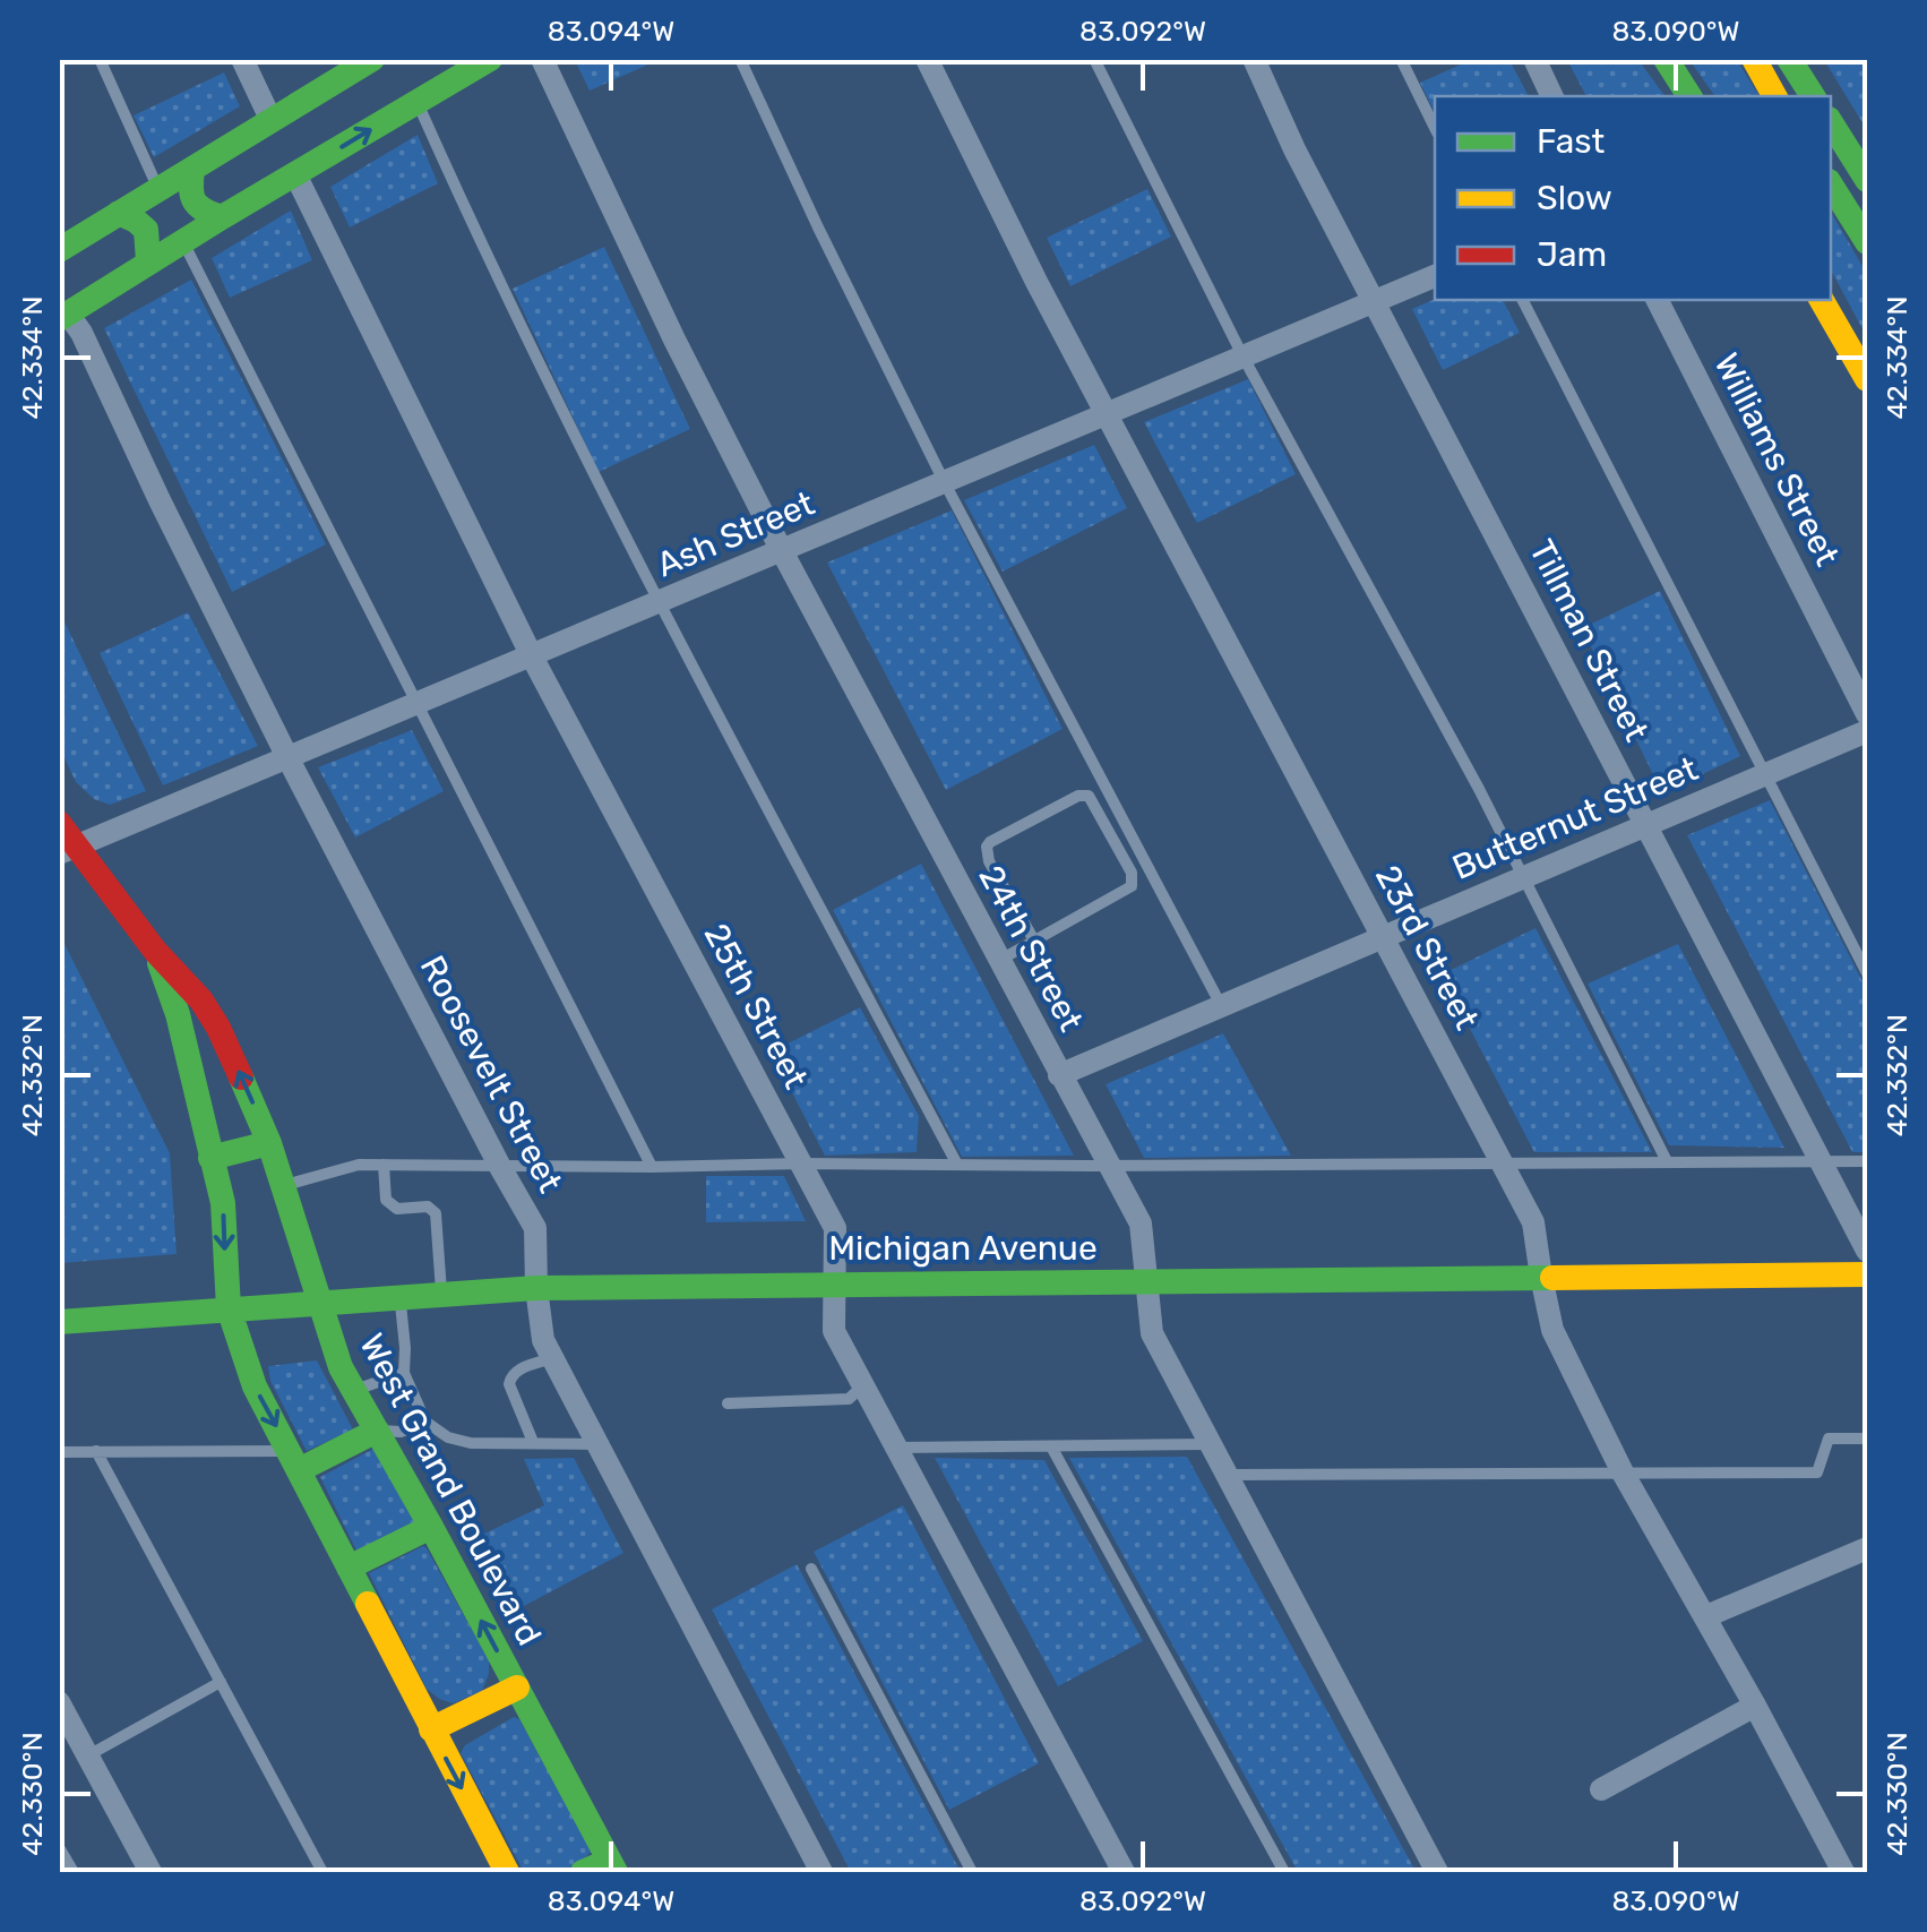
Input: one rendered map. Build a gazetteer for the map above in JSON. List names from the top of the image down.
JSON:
{
  "streets": {
    "main road": ["Michigan Avenue", "West Grand Boulevard"],
    "street": [
      "Williams Street",
      "Ash Street",
      "Tillman Street",
      "Butternut Street",
      "23rd Street",
      "24th Street",
      "25th Street",
      "Roosevelt Street"
    ]
  },
  "crossings": [
    ["Ash Street", "Tillman Street"],
    ["Ash Street", "23rd Street"],
    ["Ash Street", "24th Street"],
    ["Ash Street", "25th Street"],
    ["Ash Street", "Roosevelt Street"],
    ["Ash Street", "West Grand Boulevard"],
    ["Tillman Street", "Butternut Street"],
    ["Butternut Street", "23rd Street"],
    ["Butternut Street", "24th Street"],
    ["23rd Street", "Michigan Avenue"],
    ["24th Street", "Michigan Avenue"],
    ["25th Street", "Michigan Avenue"],
    ["Roosevelt Street", "Michigan Avenue"],
    ["Michigan Avenue", "West Grand Boulevard"]
  ],
  "legend": ["Fast", "Slow", "Jam"],
  "coordinates": [
    "83.094°W",
    "83.092°W",
    "83.090°W",
    "42.334°N",
    "42.332°N",
    "42.330°N"
  ]
}
